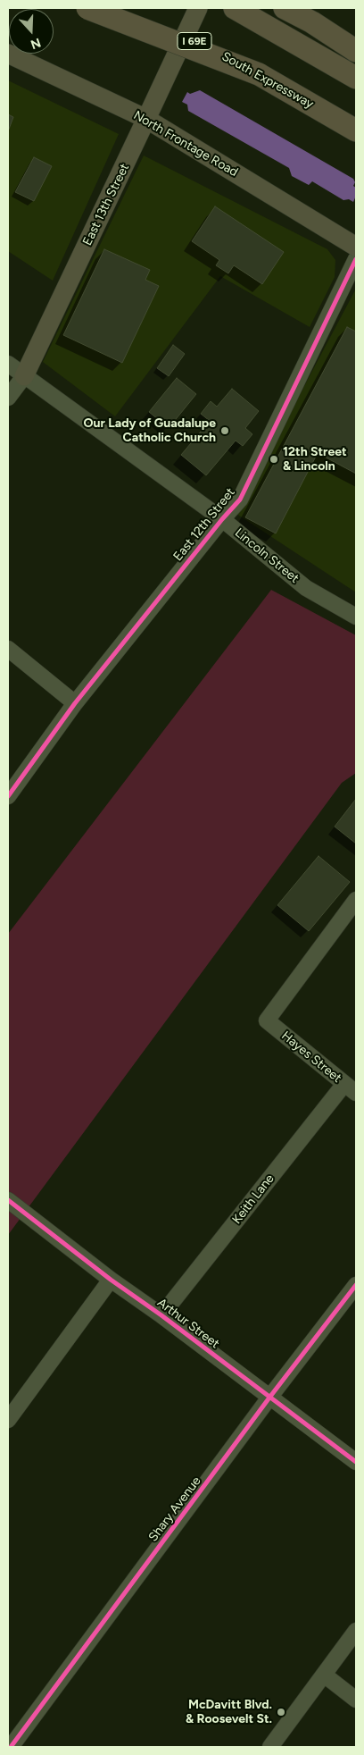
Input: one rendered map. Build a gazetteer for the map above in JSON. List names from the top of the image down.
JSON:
{
  "streets": {
    "highway": ["I 69E", "South Expressway"],
    "main road": ["North Frontage Road", "East 13th Street"],
    "street": [
      "East 12th Street",
      "Lincoln Street",
      "Hayes Street",
      "Keith Lane",
      "Arthur Street",
      "Shary Avenue"
    ]
  },
  "crossings": [
    ["North Frontage Road", "East 13th Street"],
    ["East 13th Street", "Lincoln Street"],
    ["East 12th Street", "Lincoln Street"],
    ["Hayes Street", "Keith Lane"],
    ["Keith Lane", "Arthur Street"],
    ["Arthur Street", "Shary Avenue"]
  ],
  "places": ["Our Lady of Guadalupe Catholic Church", "12th Street & Lincoln", "McDavitt Blvd. & Roosevelt St."],
  "north": "bottom"
}
